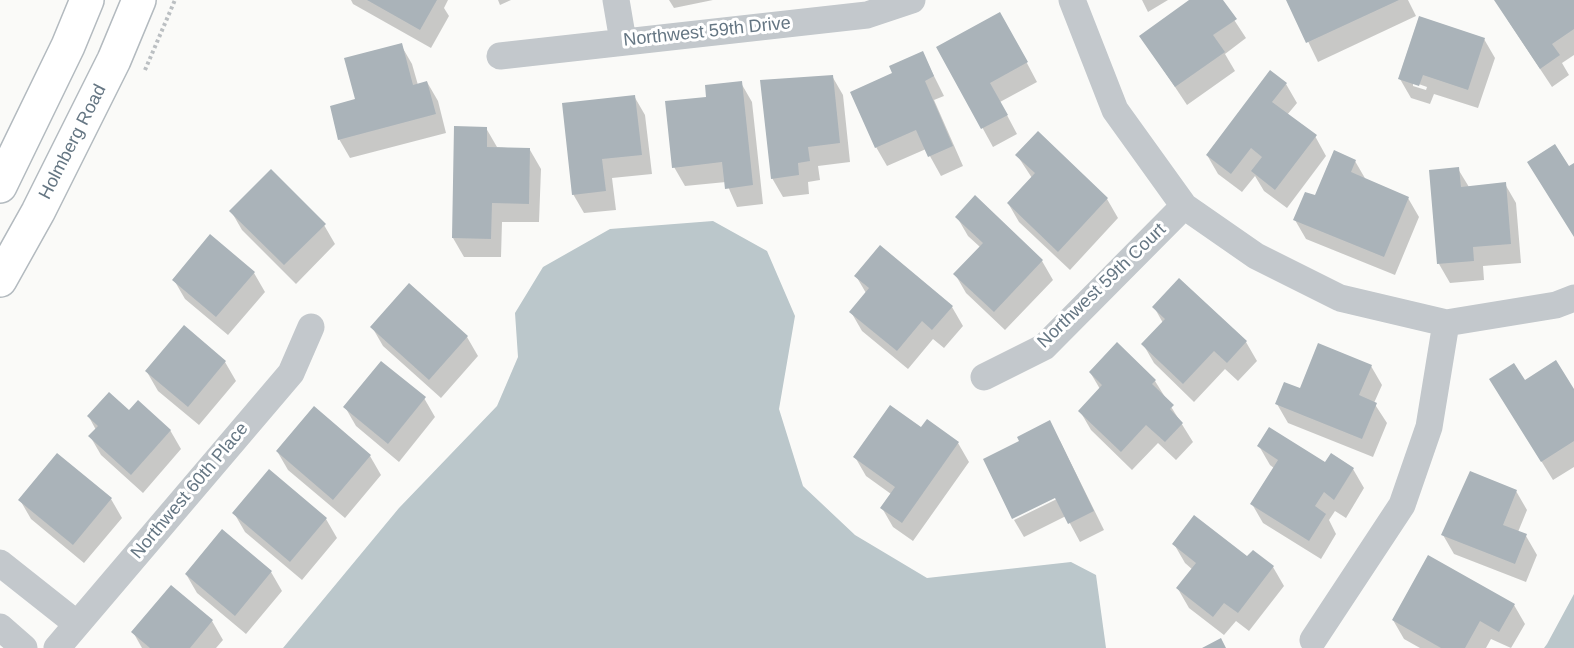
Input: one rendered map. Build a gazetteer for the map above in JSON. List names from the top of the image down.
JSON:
{
  "streets": {
    "street": [
      "Northwest 59th Drive",
      "Holmberg Road",
      "Northwest 59th Court",
      "Northwest 60th Place"
    ]
  }
}
